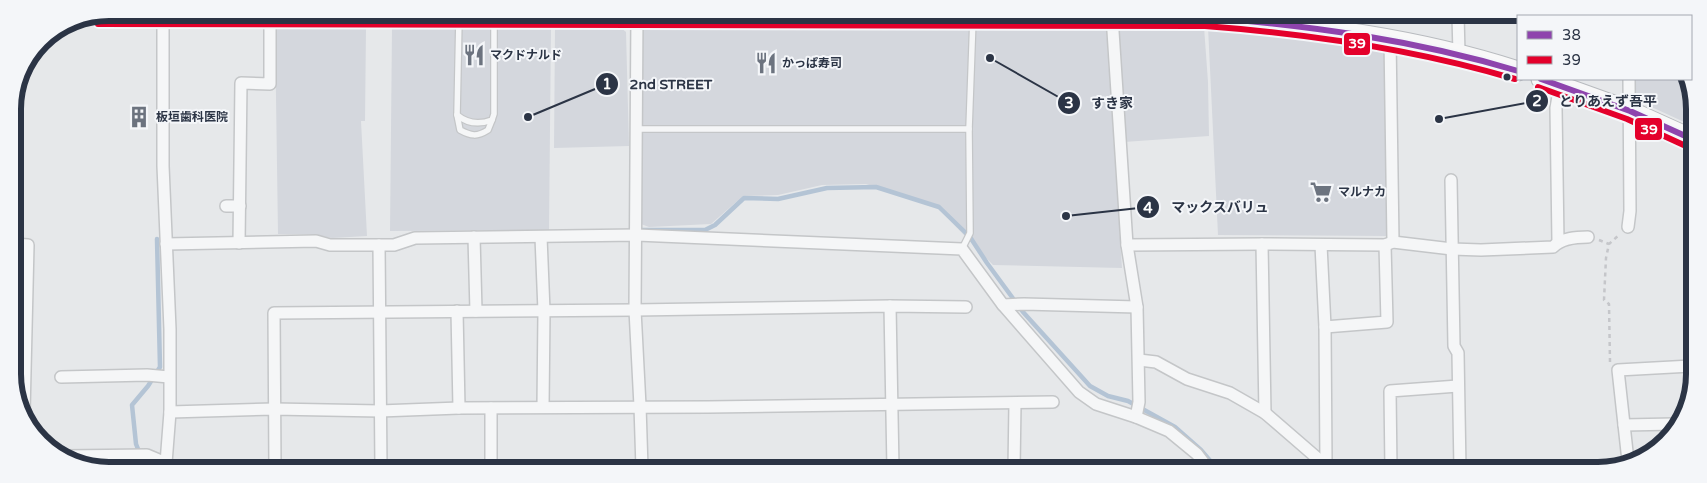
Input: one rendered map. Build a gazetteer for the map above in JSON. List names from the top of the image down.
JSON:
{
  "places": {
    "restaurant": ["マクドナルド", "かっぱ寿司"],
    "other": [
      "すき家",
      "2nd STREET",
      "とりあえず吾平",
      "マックスバリュ"
    ],
    "building": ["板垣歯科医院"],
    "supermarket": ["マルナカ"]
  },
  "lines": ["transit line 38", "transit line 39"],
  "legend": ["38", "39"]
}
